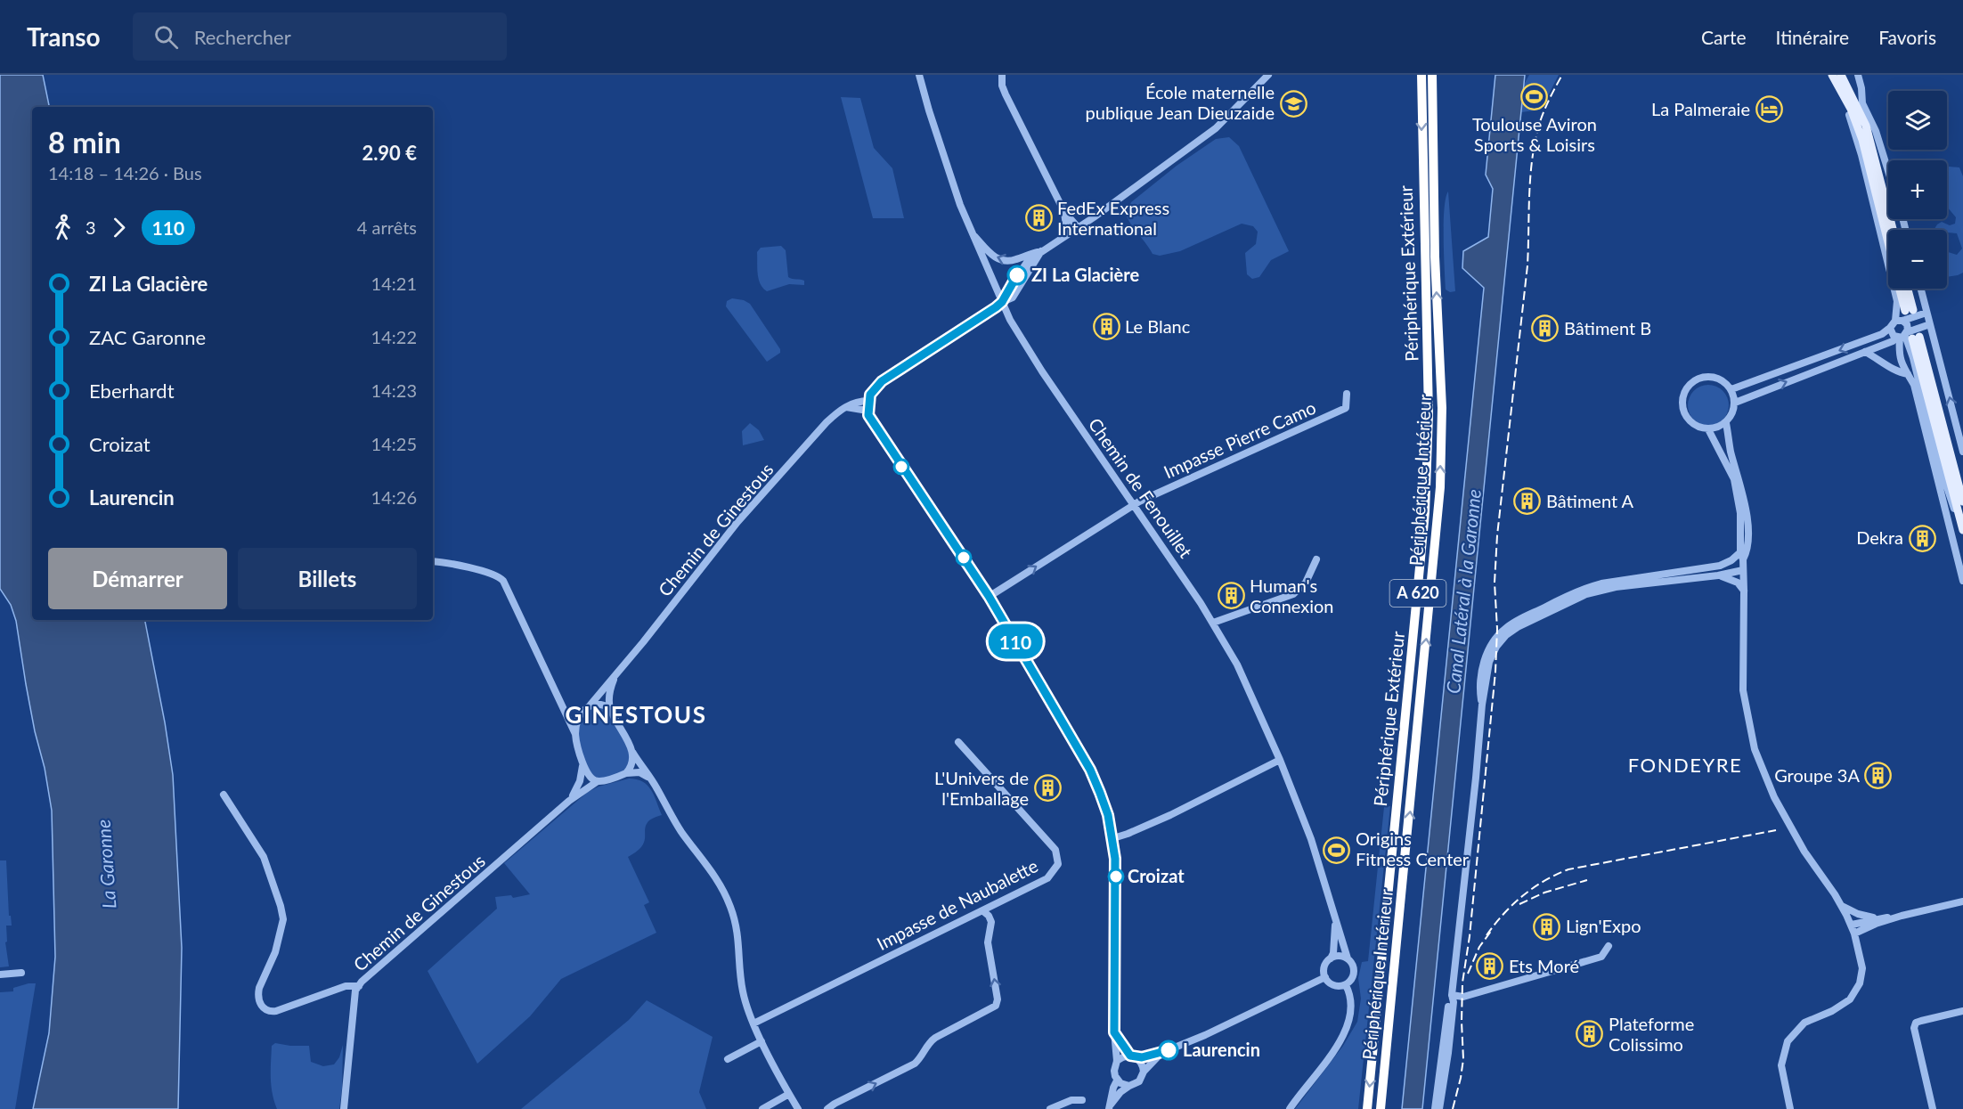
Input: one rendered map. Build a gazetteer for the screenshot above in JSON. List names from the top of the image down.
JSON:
{
  "streets": {
    "highway": ["Périphérique Extérieur", "Périphérique Intérieur", "A 620"],
    "street": [
      "Impasse Pierre Camo",
      "Chemin de Fenouillet",
      "Chemin de Ginestous",
      "Impasse de Naubalette"
    ]
  },
  "crossings": [
    ["Impasse Pierre Camo", "Chemin de Fenouillet"]
  ],
  "one_way": ["Périphérique Extérieur", "Périphérique Intérieur"],
  "districts": ["GINESTOUS", "FONDEYRE"],
  "water": ["Canal Latéral à la Garonne", "La Garonne"],
  "places": {
    "sports": ["Toulouse Aviron Sports & Loisirs", "Origins Fitness Center"],
    "school or university": ["École maternelle publique Jean Dieuzaide"],
    "hotel": ["La Palmeraie"],
    "building": [
      "FedEx Express International",
      "Le Blanc",
      "Bâtiment B",
      "Bâtiment A",
      "Dekra",
      "Human's Connexion",
      "Groupe 3A",
      "L'Univers de l'Emballage",
      "Lign'Expo",
      "Ets Moré",
      "Plateforme Colissimo"
    ],
    "other": ["ZI La Glacière", "Croizat", "Laurencin"]
  },
  "lines": ["bus line 110"],
  "page": {
    "header": "Transo",
    "search": "Rechercher",
    "nav": ["Carte", "Itinéraire", "Favoris"],
    "on_map": "110",
    "map_buttons": ["+", "−"],
    "heading": ["8 min", "14:18 – 14:26 · Bus", "2.90 €"],
    "legs": ["3", "110", "4 arrêts"],
    "list": [
      {
        "name": "ZI La Glacière",
        "value": "14:21"
      },
      {
        "name": "ZAC Garonne",
        "value": "14:22"
      },
      {
        "name": "Eberhardt",
        "value": "14:23"
      },
      {
        "name": "Croizat",
        "value": "14:25"
      },
      {
        "name": "Laurencin",
        "value": "14:26"
      }
    ],
    "buttons": ["Démarrer", "Billets"]
  }
}
